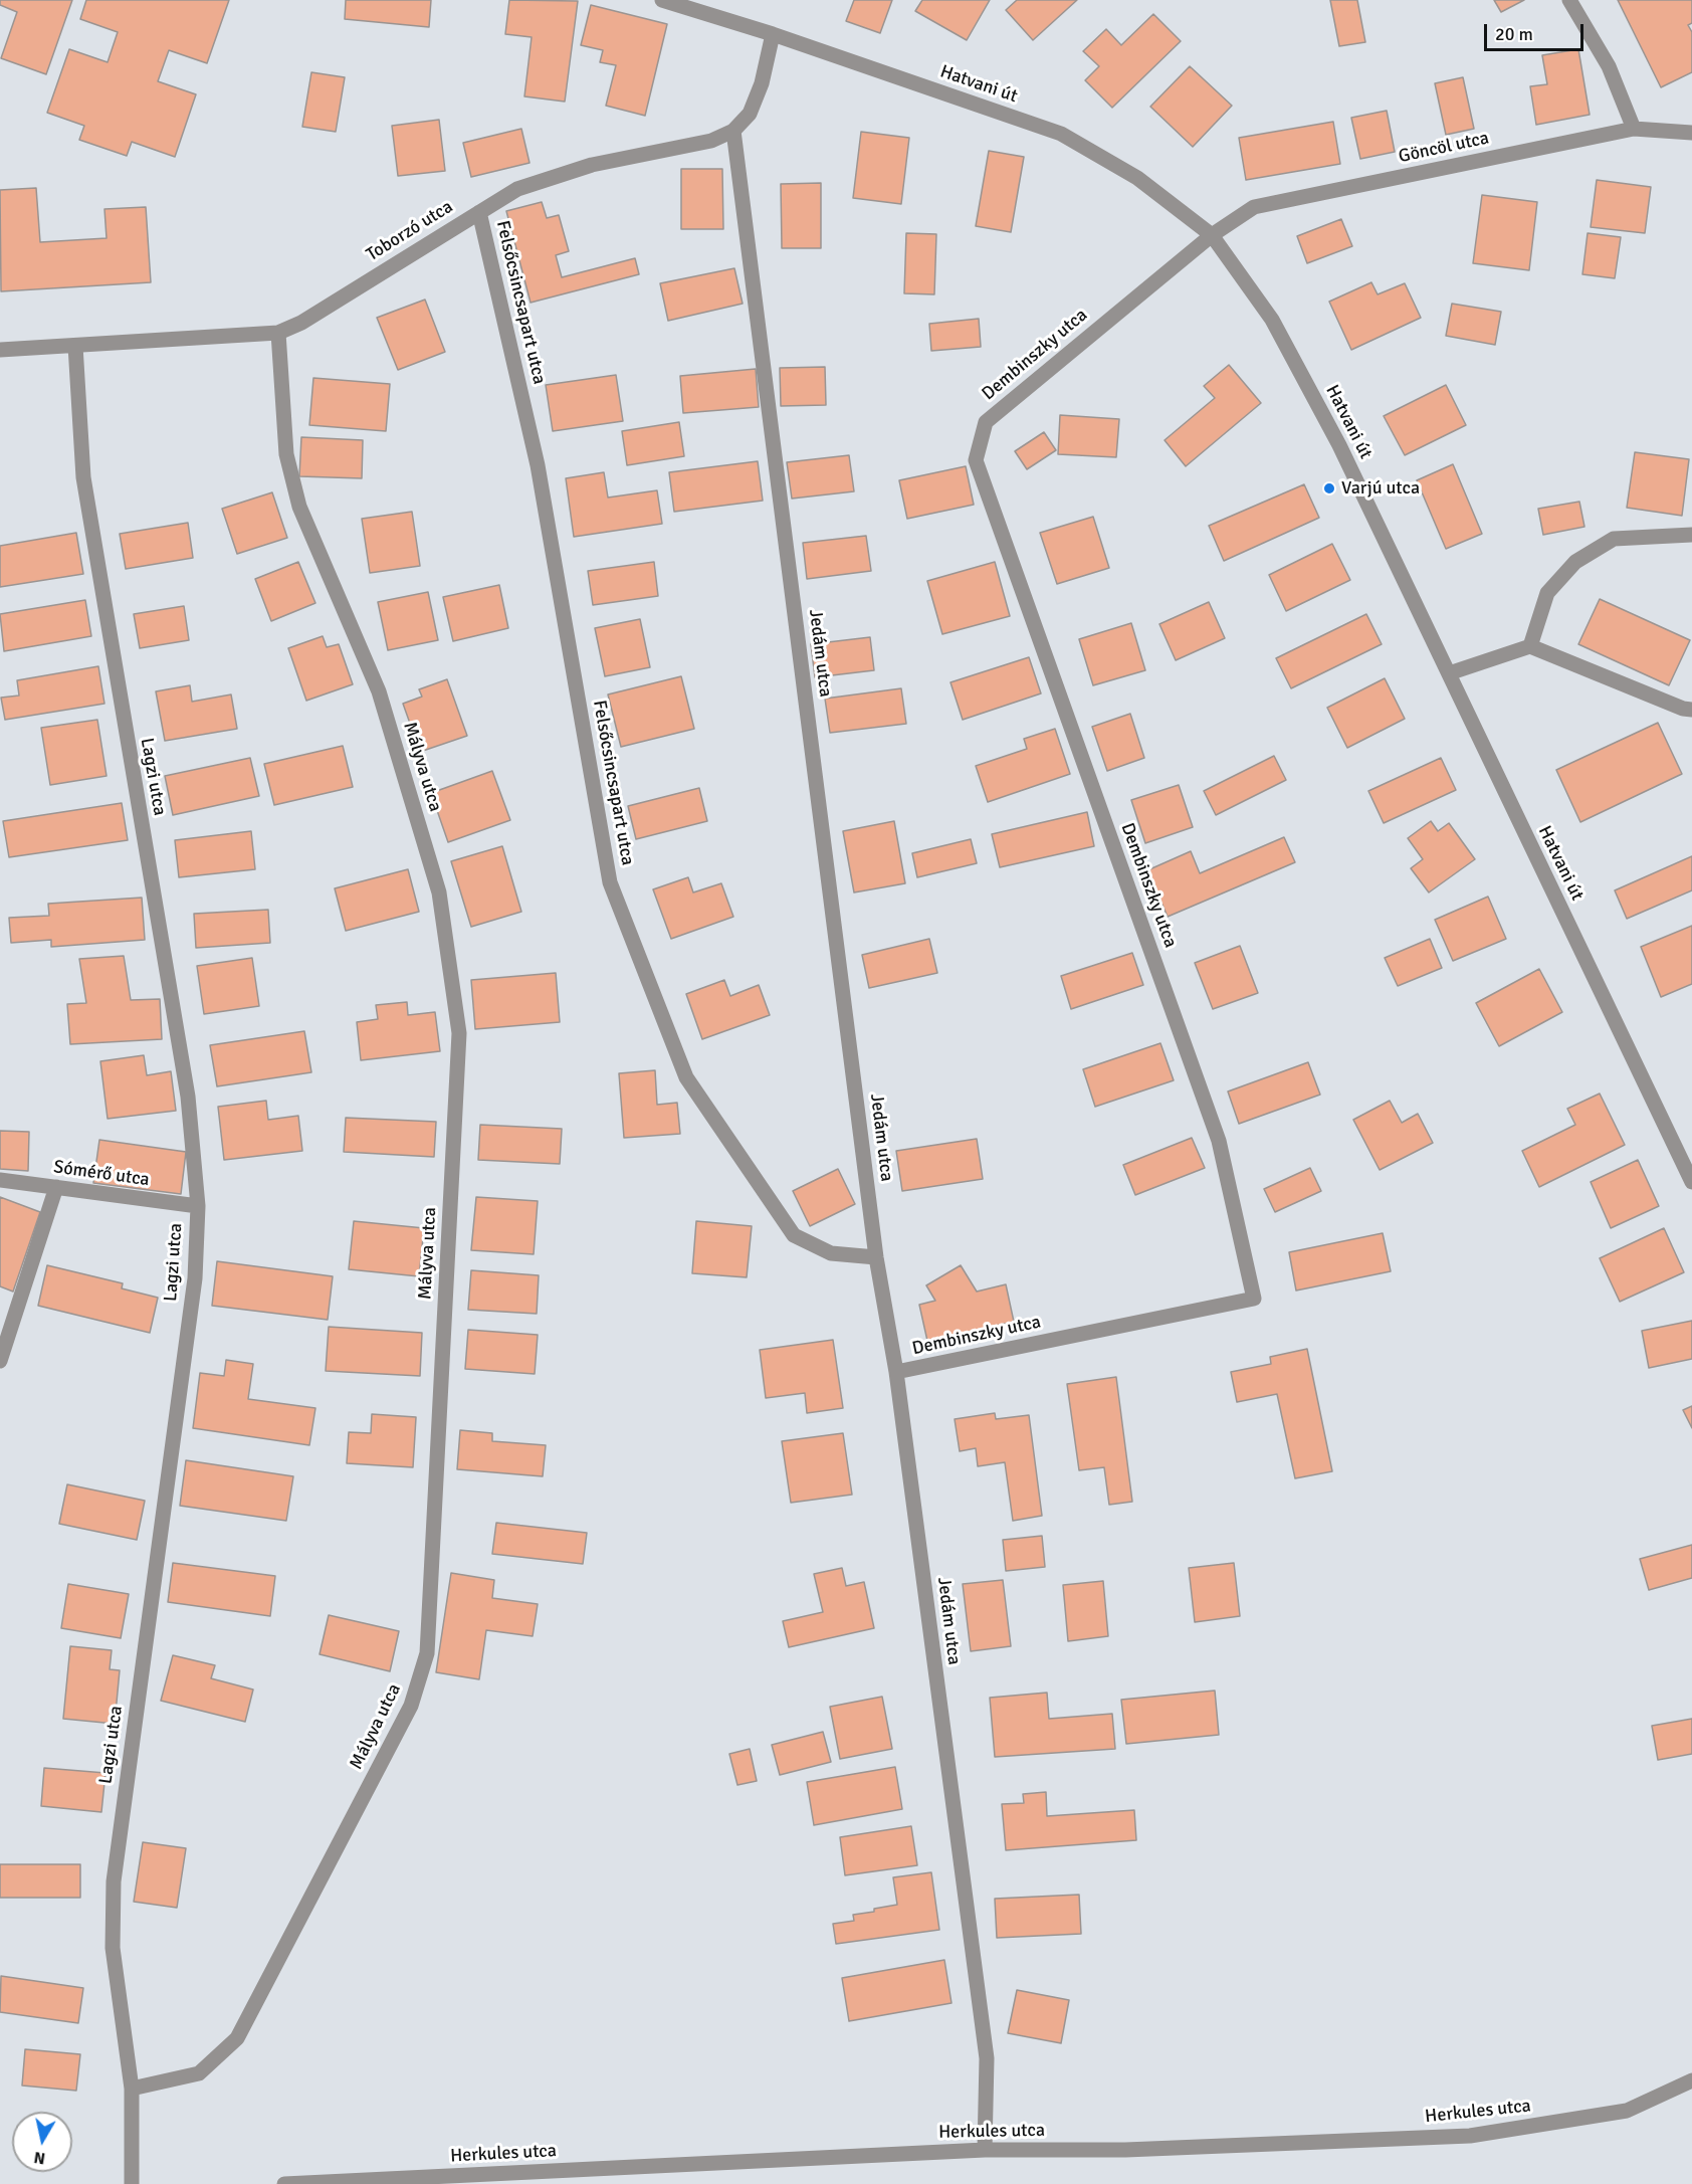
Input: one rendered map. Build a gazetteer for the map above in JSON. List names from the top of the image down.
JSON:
{
  "streets": {
    "street": [
      "Hatvani út",
      "Göncöl utca",
      "Toborzó utca",
      "Felsőcsincsapart utca",
      "Dembinszky utca",
      "Jedám utca",
      "Mályva utca",
      "Lagzi utca",
      "Sómérő utca",
      "Herkules utca"
    ]
  },
  "crossings": [
    ["Hatvani út", "Göncöl utca"],
    ["Hatvani út", "Toborzó utca"],
    ["Hatvani út", "Dembinszky utca"],
    ["Göncöl utca", "Dembinszky utca"],
    ["Toborzó utca", "Felsőcsincsapart utca"],
    ["Toborzó utca", "Jedám utca"],
    ["Toborzó utca", "Mályva utca"],
    ["Toborzó utca", "Lagzi utca"],
    ["Felsőcsincsapart utca", "Jedám utca"],
    ["Dembinszky utca", "Jedám utca"],
    ["Jedám utca", "Herkules utca"],
    ["Mályva utca", "Lagzi utca"],
    ["Lagzi utca", "Sómérő utca"]
  ],
  "places": ["Varjú utca"],
  "scale_bar": "20 m",
  "north": "bottom"
}
